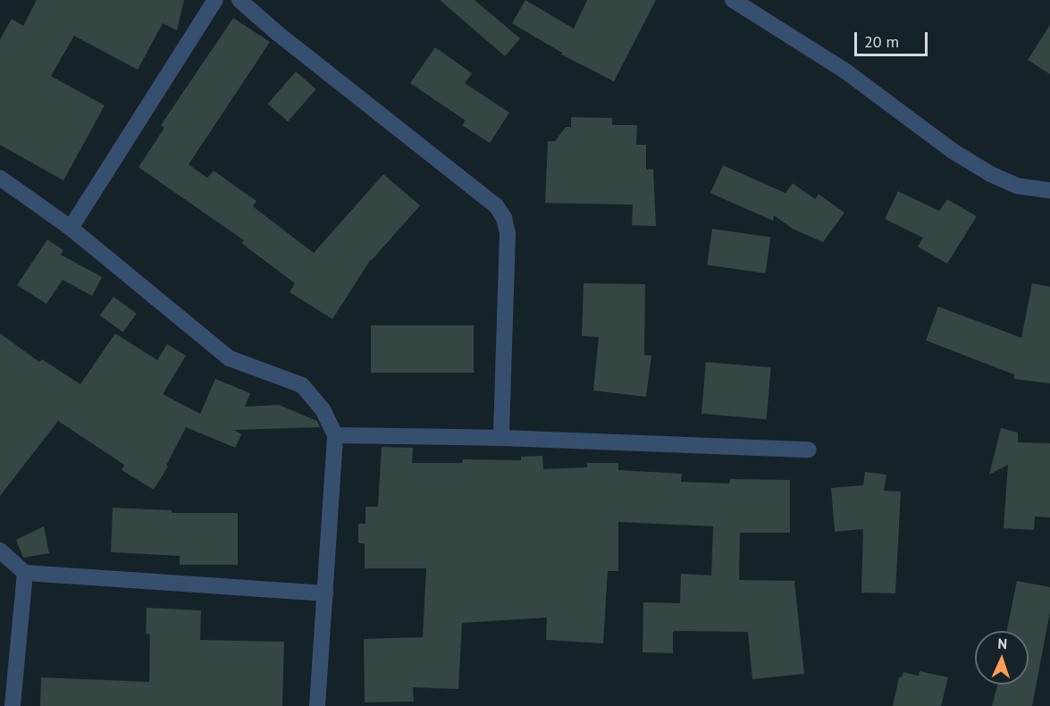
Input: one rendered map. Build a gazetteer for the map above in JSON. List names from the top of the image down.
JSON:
{
  "scale_bar": "20 m",
  "north": "top"
}
